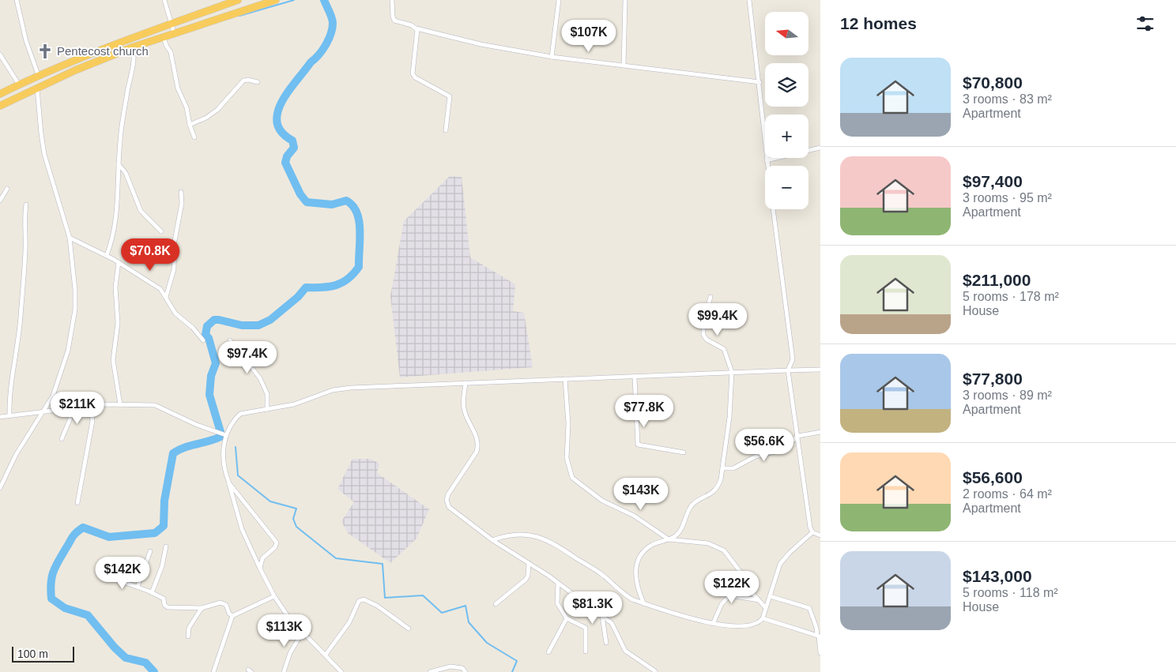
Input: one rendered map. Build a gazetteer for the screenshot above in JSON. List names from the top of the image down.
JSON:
{
  "places": {
    "church": ["Pentecost church"]
  },
  "scale_bar": "100 m",
  "north": "left",
  "page": {
    "heading": "12 homes",
    "map_buttons": ["+", "−"],
    "price": [
      "$107K",
      "$70.8K",
      "$99.4K",
      "$97.4K",
      "$211K",
      "$77.8K",
      "$56.6K",
      "$143K",
      "$142K",
      "$122K",
      "$81.3K",
      "$113K"
    ],
    "list": [
      {
        "name": "$70,800",
        "note": "3 rooms · 83 m² · Apartment"
      },
      {
        "name": "$97,400",
        "note": "3 rooms · 95 m² · Apartment"
      },
      {
        "name": "$211,000",
        "note": "5 rooms · 178 m² · House"
      },
      {
        "name": "$77,800",
        "note": "3 rooms · 89 m² · Apartment"
      },
      {
        "name": "$56,600",
        "note": "2 rooms · 64 m² · Apartment"
      },
      {
        "name": "$143,000",
        "note": "5 rooms · 118 m² · House"
      }
    ],
    "scale": "100 m"
  }
}
